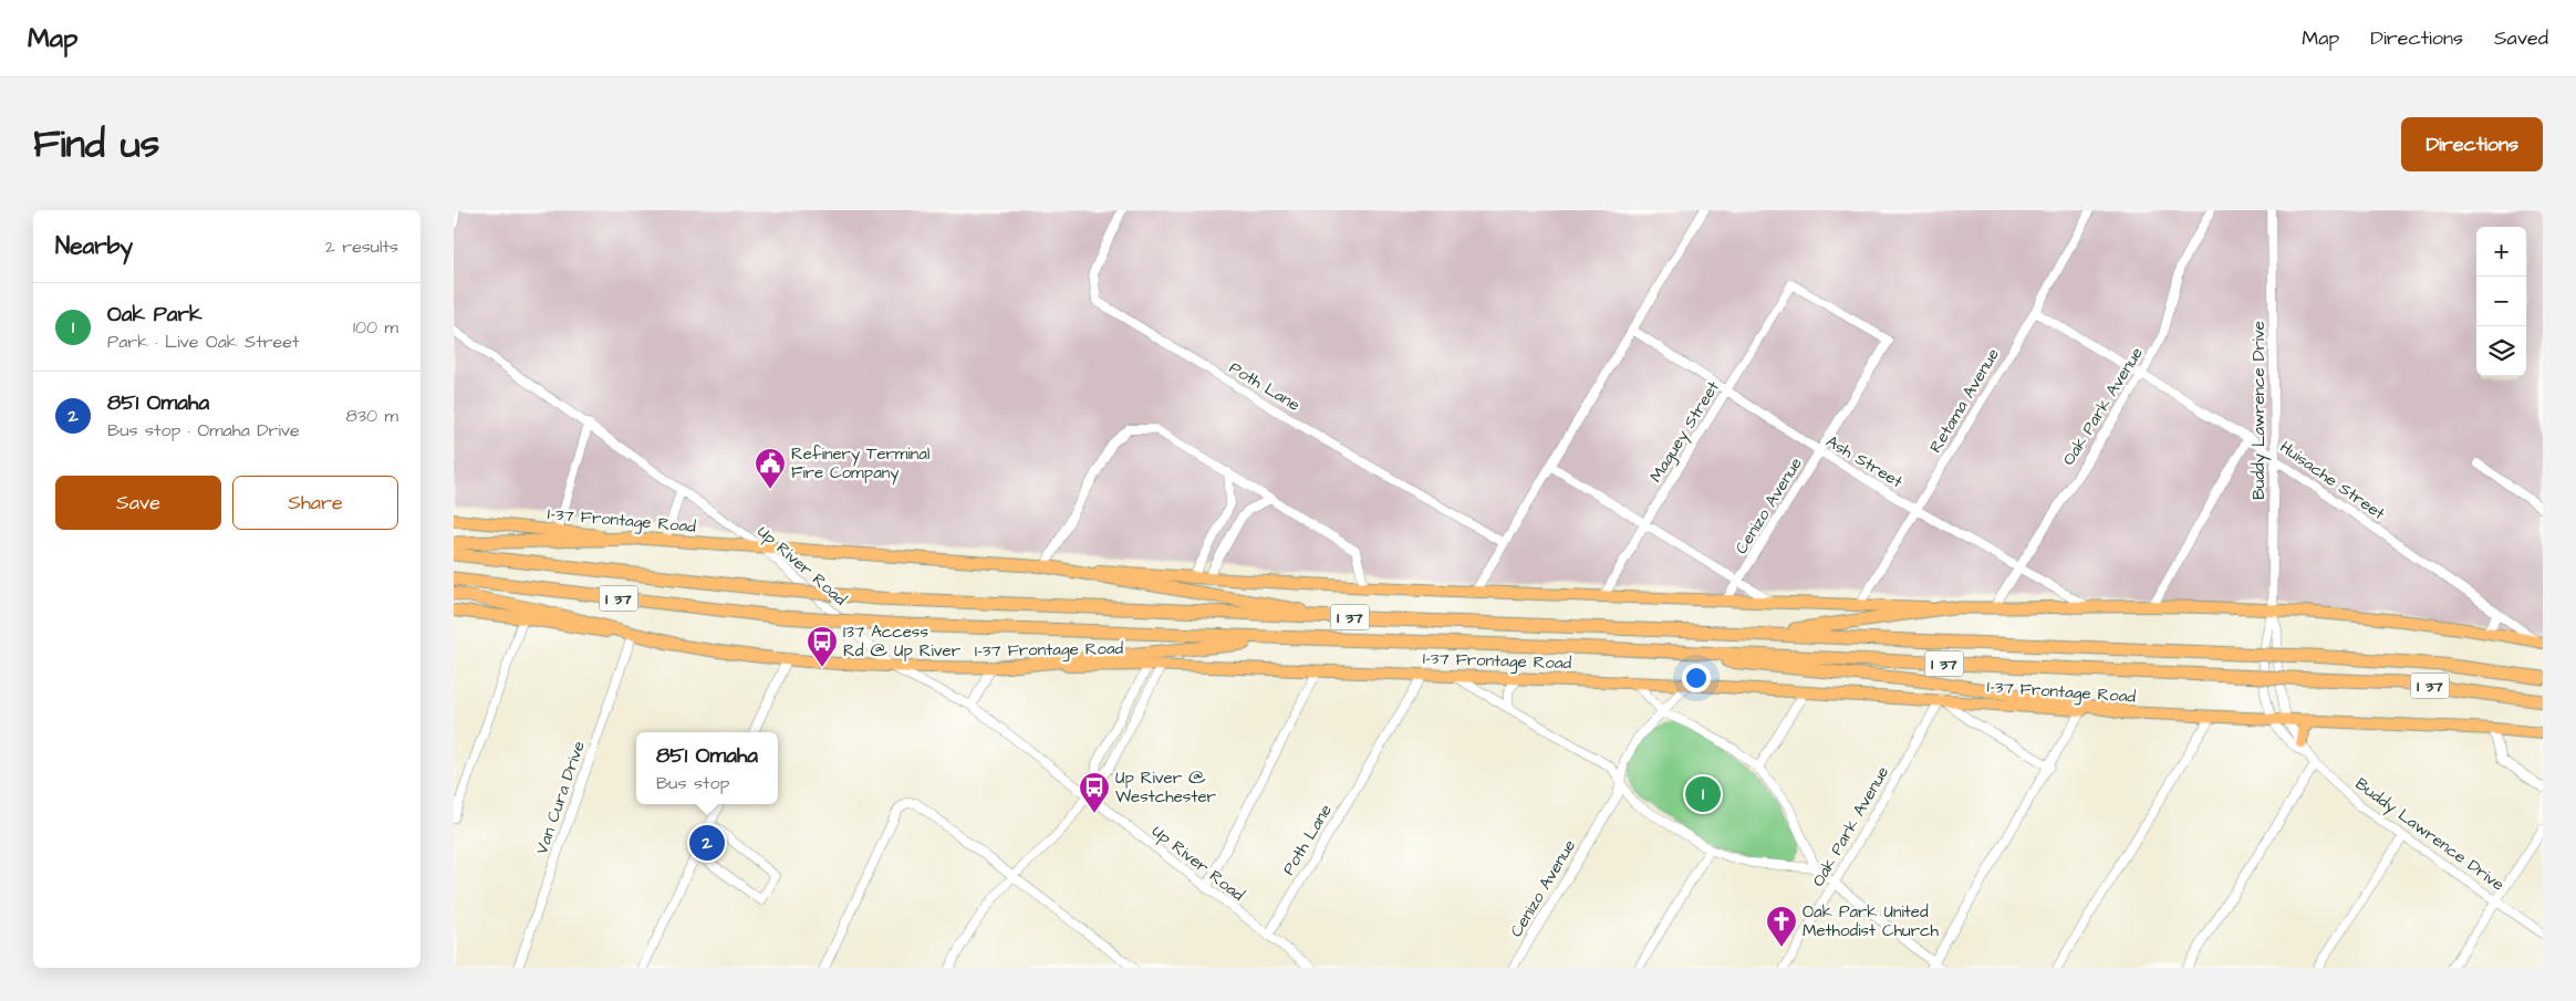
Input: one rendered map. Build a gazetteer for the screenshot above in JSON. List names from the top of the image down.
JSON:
{
  "streets": {
    "highway": ["I 37"],
    "main road": ["I-37 Frontage Road"],
    "street": [
      "Poth Lane",
      "Retama Avenue",
      "Oak Park Avenue",
      "Buddy Lawrence Drive",
      "Maguey Street",
      "Ash Street",
      "Huisache Street",
      "Cenizo Avenue",
      "Up River Road",
      "Van Cura Drive"
    ]
  },
  "crossings": [
    ["Poth Lane", "I-37 Frontage Road"],
    ["Poth Lane", "Up River Road"],
    ["Retama Avenue", "Ash Street"],
    ["Retama Avenue", "Huisache Street"],
    ["Retama Avenue", "I-37 Frontage Road"],
    ["Oak Park Avenue", "Ash Street"],
    ["Oak Park Avenue", "Huisache Street"],
    ["Oak Park Avenue", "I-37 Frontage Road"],
    ["Buddy Lawrence Drive", "Huisache Street"],
    ["Buddy Lawrence Drive", "I-37 Frontage Road"],
    ["Maguey Street", "Ash Street"],
    ["Maguey Street", "Cenizo Avenue"],
    ["Maguey Street", "I-37 Frontage Road"],
    ["Ash Street", "Cenizo Avenue"],
    ["Ash Street", "I-37 Frontage Road"],
    ["Huisache Street", "I-37 Frontage Road"],
    ["Cenizo Avenue", "I-37 Frontage Road"],
    ["I-37 Frontage Road", "Up River Road"],
    ["I-37 Frontage Road", "Van Cura Drive"]
  ],
  "places": {
    "public building": ["Refinery Terminal Fire Company"],
    "bus stop": ["I37 Access Rd @ Up River", "Up River @ Westchester"],
    "church": ["Oak Park United Methodist Church"]
  },
  "page": {
    "header": "Map",
    "nav": ["Map", "Directions", "Saved"],
    "title": "Find us",
    "buttons": [
      "Directions",
      ["Save", "Share"]
    ],
    "heading": ["Nearby", "2 results"],
    "map_buttons": ["+", "−"],
    "list": [
      {
        "mark": "1",
        "name": "Oak Park",
        "note": "Park · Live Oak Street",
        "value": "100 m"
      },
      {
        "mark": "2",
        "name": "851 Omaha",
        "note": "Bus stop · Omaha Drive",
        "value": "830 m"
      }
    ],
    "popup": ["851 Omaha", "Bus stop"],
    "pins": ["1", "2"]
  }
}
